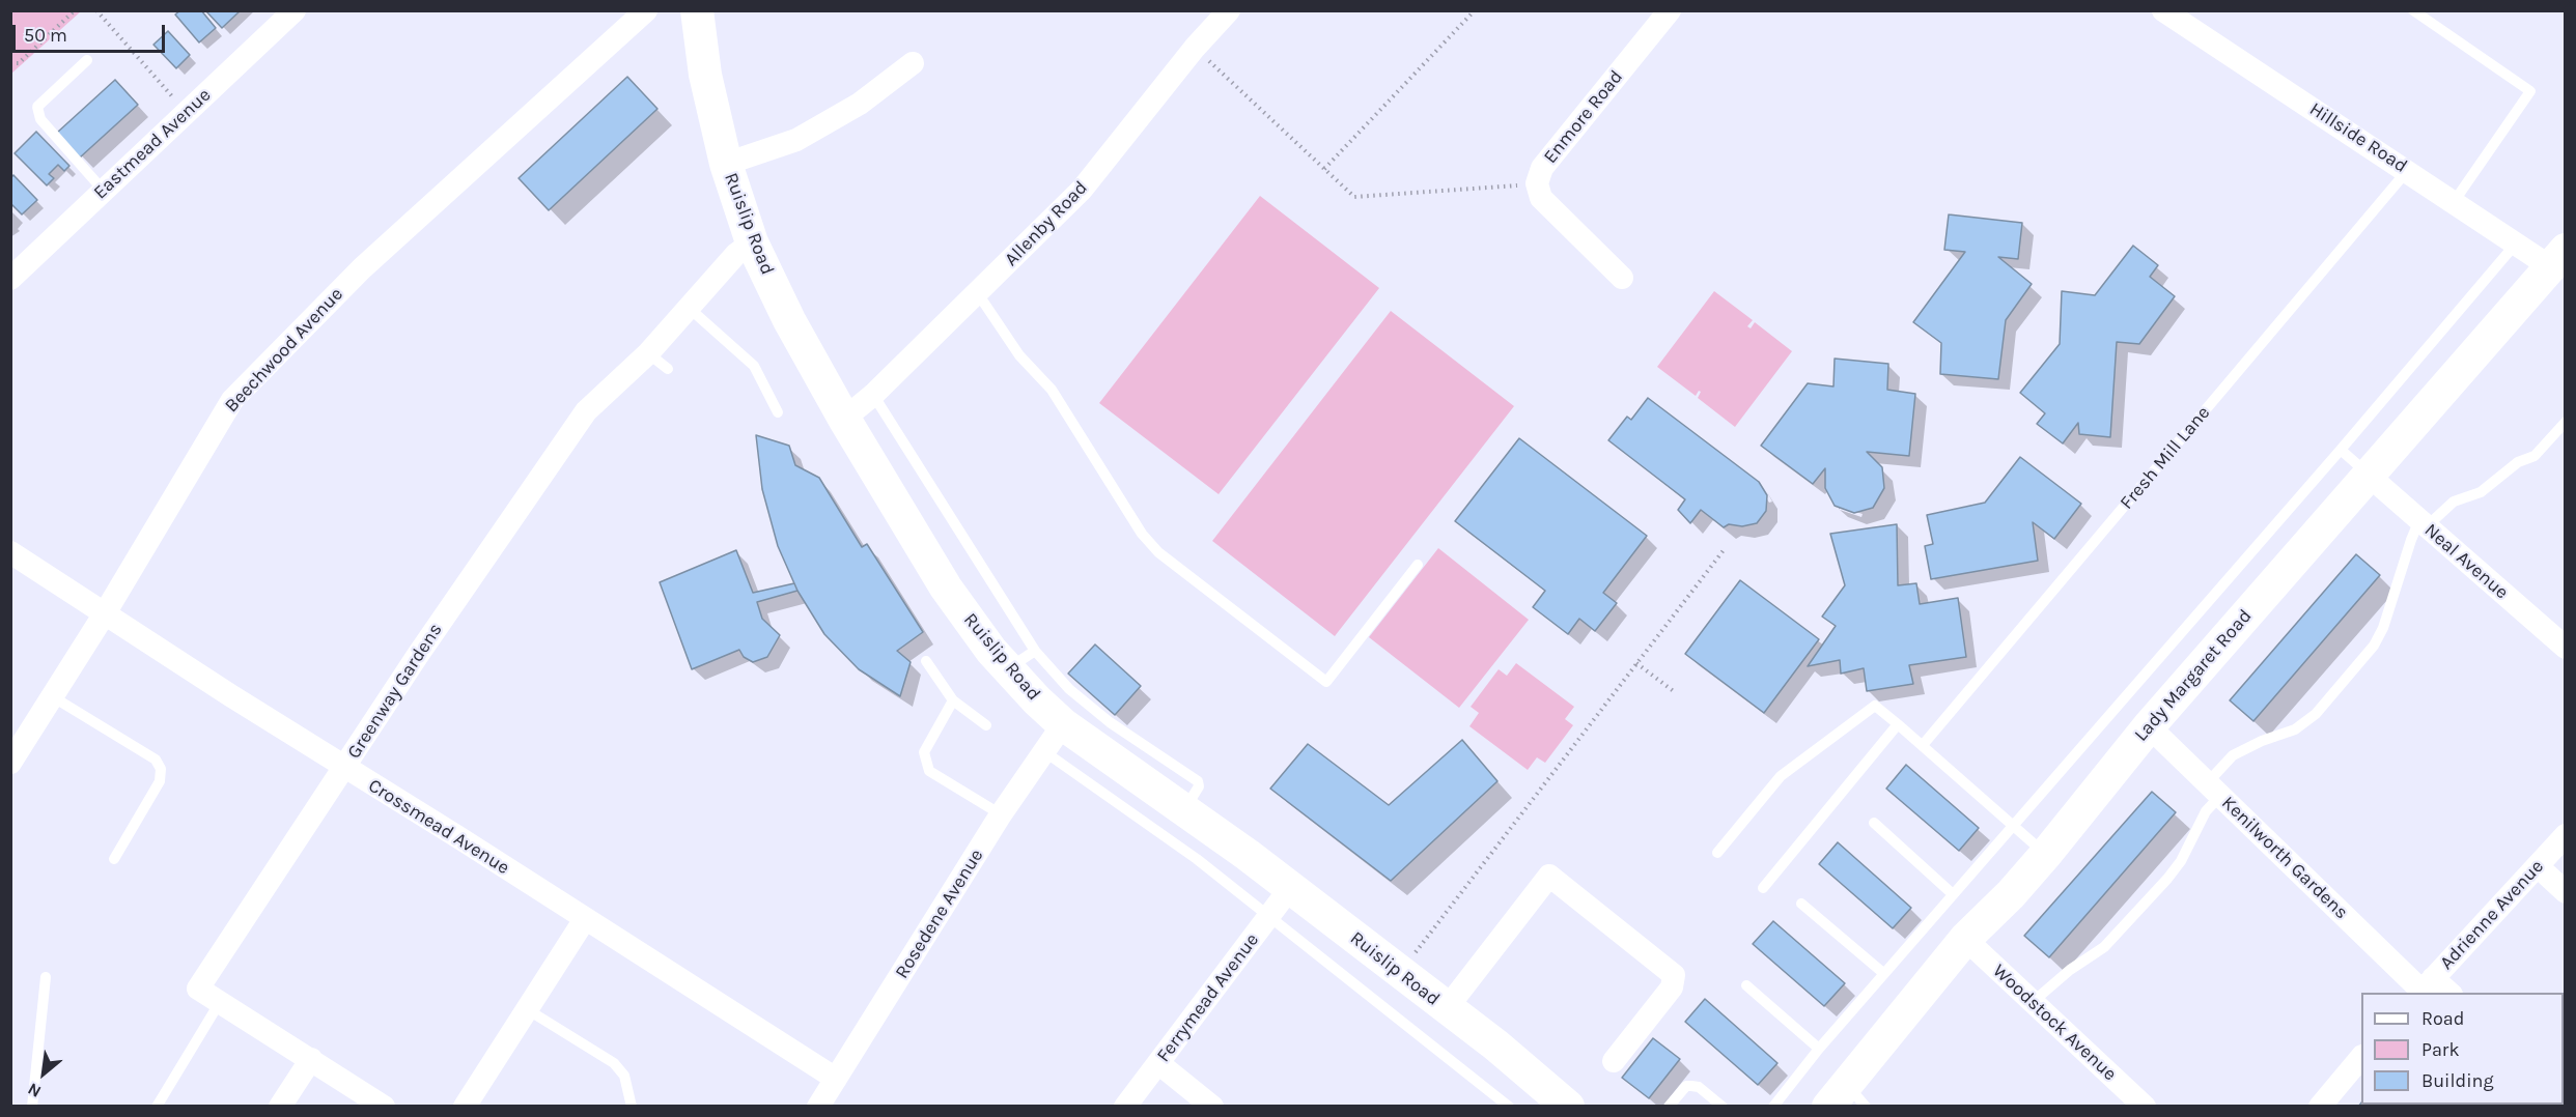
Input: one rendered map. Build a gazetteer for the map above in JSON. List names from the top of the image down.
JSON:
{
  "streets": {
    "main road": ["Ruislip Road", "Lady Margaret Road"],
    "street": [
      "Enmore Road",
      "Hillside Road",
      "Eastmead Avenue",
      "Allenby Road",
      "Beechwood Avenue",
      "Neal Avenue",
      "Greenway Gardens",
      "Crossmead Avenue",
      "Kenilworth Gardens",
      "Rosedene Avenue",
      "Adrienne Avenue",
      "Ferrymead Avenue",
      "Woodstock Avenue"
    ],
    "lane": ["Fresh Mill Lane"]
  },
  "crossings": [
    ["Hillside Road", "Fresh Mill Lane"],
    ["Hillside Road", "Lady Margaret Road"],
    ["Ruislip Road", "Allenby Road"],
    ["Ruislip Road", "Greenway Gardens"],
    ["Ruislip Road", "Rosedene Avenue"],
    ["Ruislip Road", "Ferrymead Avenue"],
    ["Beechwood Avenue", "Crossmead Avenue"],
    ["Neal Avenue", "Lady Margaret Road"],
    ["Lady Margaret Road", "Kenilworth Gardens"],
    ["Lady Margaret Road", "Woodstock Avenue"],
    ["Greenway Gardens", "Crossmead Avenue"],
    ["Crossmead Avenue", "Rosedene Avenue"],
    ["Kenilworth Gardens", "Adrienne Avenue"]
  ],
  "legend": ["Road", "Park", "Building"],
  "scale_bar": "50 m",
  "north": "bottom left"
}
